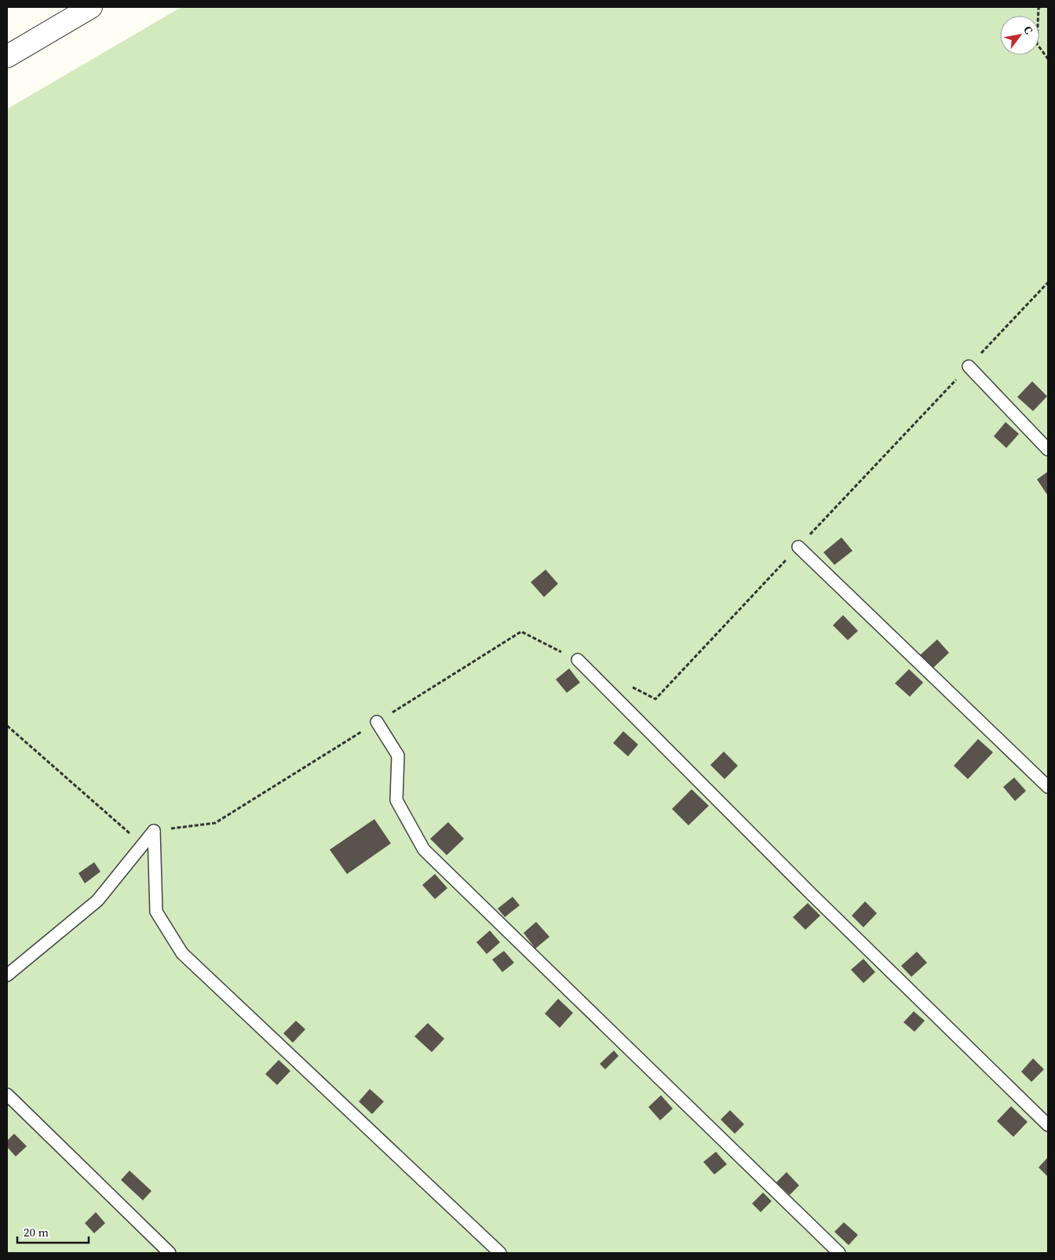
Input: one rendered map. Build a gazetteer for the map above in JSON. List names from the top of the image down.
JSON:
{
  "scale_bar": "20 m",
  "north": "top right"
}
